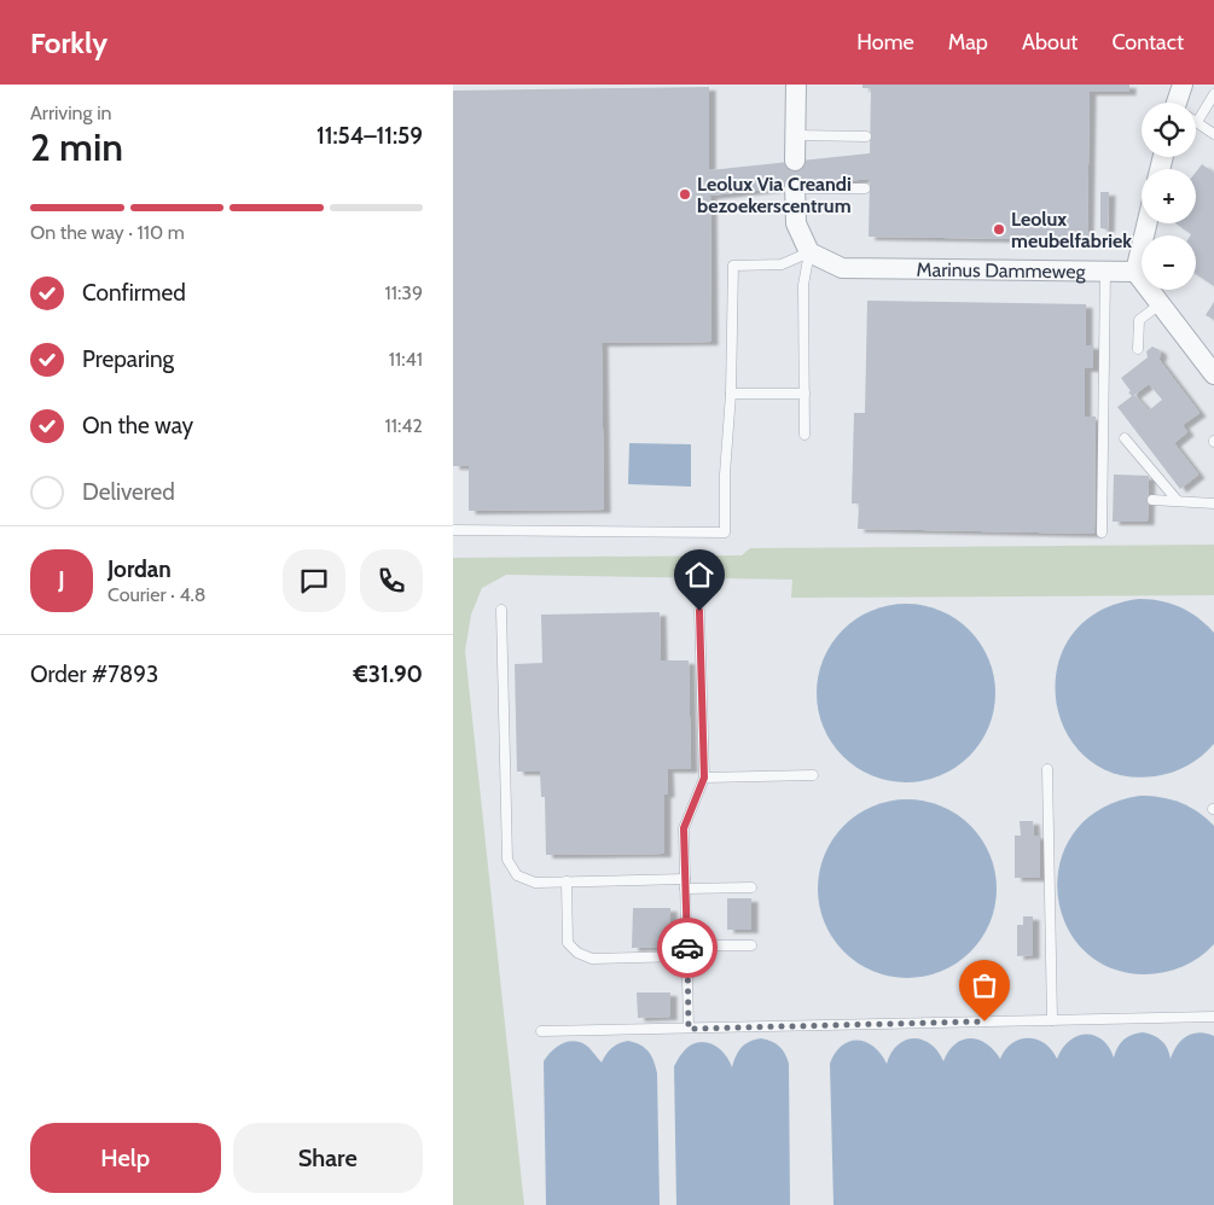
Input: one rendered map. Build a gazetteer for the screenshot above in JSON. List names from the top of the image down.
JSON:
{
  "streets": {
    "street": ["Marinus Dammeweg"]
  },
  "places": ["Leolux Via Creandi bezoekerscentrum", "Leolux meubelfabriek"],
  "page": {
    "header": "Forkly",
    "nav": [
      "Home",
      "Map",
      "About",
      "Contact"
    ],
    "heading": ["2 min", "Arriving in", "11:54–11:59"],
    "panel": [
      "Jordan",
      "Courier · 4.8",
      "Order #7893",
      "€31.90"
    ],
    "map_buttons": ["+", "−"],
    "bar": "On the way · 110 m",
    "list": [
      ["Confirmed", "11:39"],
      ["Preparing", "11:41"],
      ["On the way", "11:42"],
      "Delivered"
    ],
    "round": "J",
    "buttons": ["Help", "Share"]
  }
}
